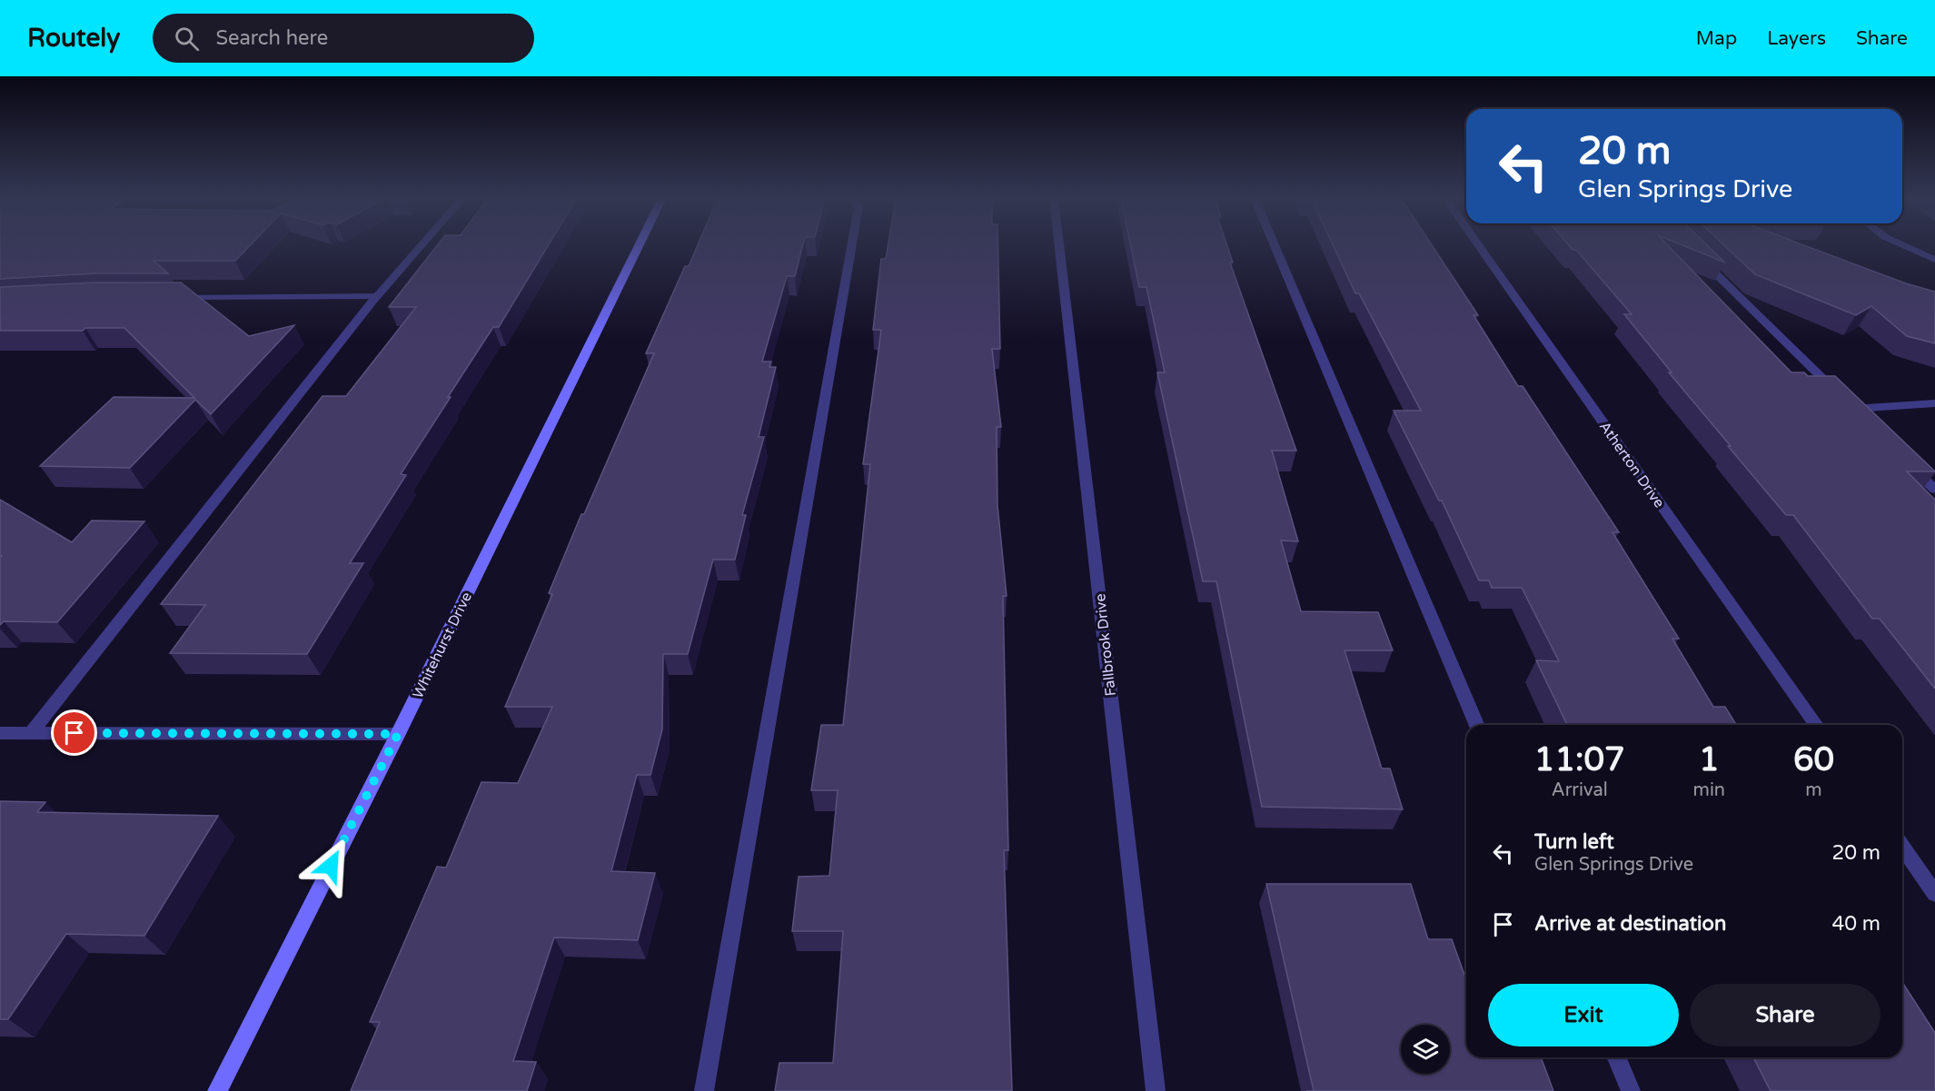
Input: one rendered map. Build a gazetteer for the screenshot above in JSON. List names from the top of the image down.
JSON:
{
  "streets": {
    "street": ["Atherton Drive", "Whitehurst Drive", "Fallbrook Drive"]
  },
  "page": {
    "header": "Routely",
    "search": "Search here",
    "nav": ["Map", "Layers", "Share"],
    "turn": ["20 m", "Glen Springs Drive"],
    "eta": [
      "11:07",
      "Arrival",
      "1",
      "min",
      "60",
      "m"
    ],
    "list": [
      {
        "name": "Turn left",
        "note": "Glen Springs Drive",
        "value": "20 m"
      },
      {
        "name": "Arrive at destination",
        "value": "40 m"
      }
    ],
    "buttons": ["Exit", "Share"]
  }
}
